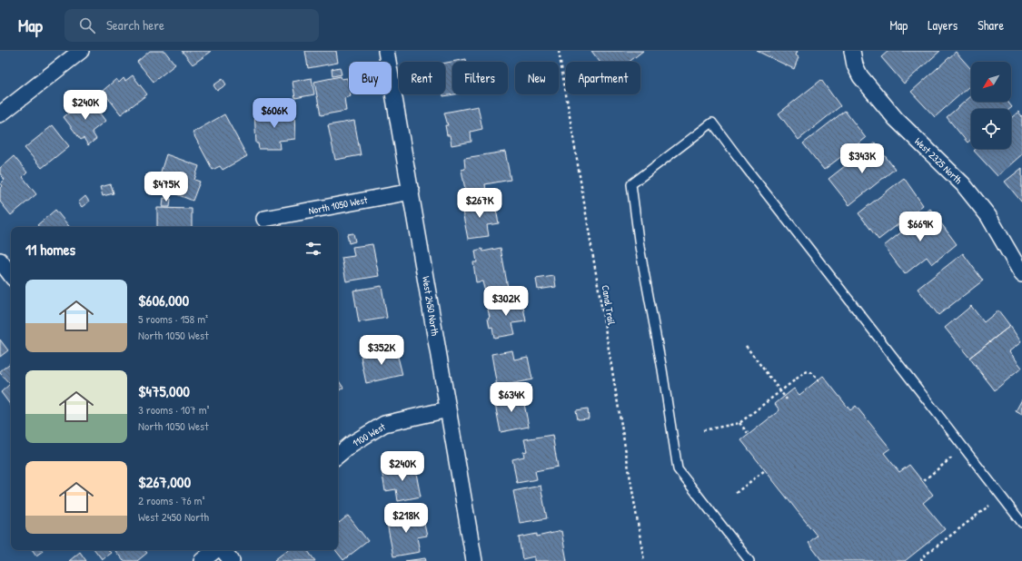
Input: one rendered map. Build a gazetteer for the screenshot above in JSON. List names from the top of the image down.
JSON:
{
  "streets": {
    "street": [
      "West 2325 North",
      "North 1050 West",
      "West 2450 North",
      "1100 West"
    ],
    "path": ["Canal Trail"]
  },
  "crossings": [
    ["North 1050 West", "West 2450 North"],
    ["West 2450 North", "1100 West"]
  ],
  "north": "bottom left",
  "page": {
    "header": "Map",
    "search": "Search here",
    "nav": ["Map", "Layers", "Share"],
    "chip": [
      "Buy",
      "Rent",
      "Filters",
      "New",
      "Apartment"
    ],
    "price": [
      "$240K",
      "$606K",
      "$343K",
      "$475K",
      "$267K",
      "$669K",
      "$302K",
      "$352K",
      "$634K",
      "$240K",
      "$218K"
    ],
    "heading": "11 homes",
    "list": [
      {
        "name": "$606,000",
        "note": "5 rooms · 158 m² · North 1050 West"
      },
      {
        "name": "$475,000",
        "note": "3 rooms · 107 m² · North 1050 West"
      },
      {
        "name": "$267,000",
        "note": "2 rooms · 76 m² · West 2450 North"
      }
    ]
  }
}
